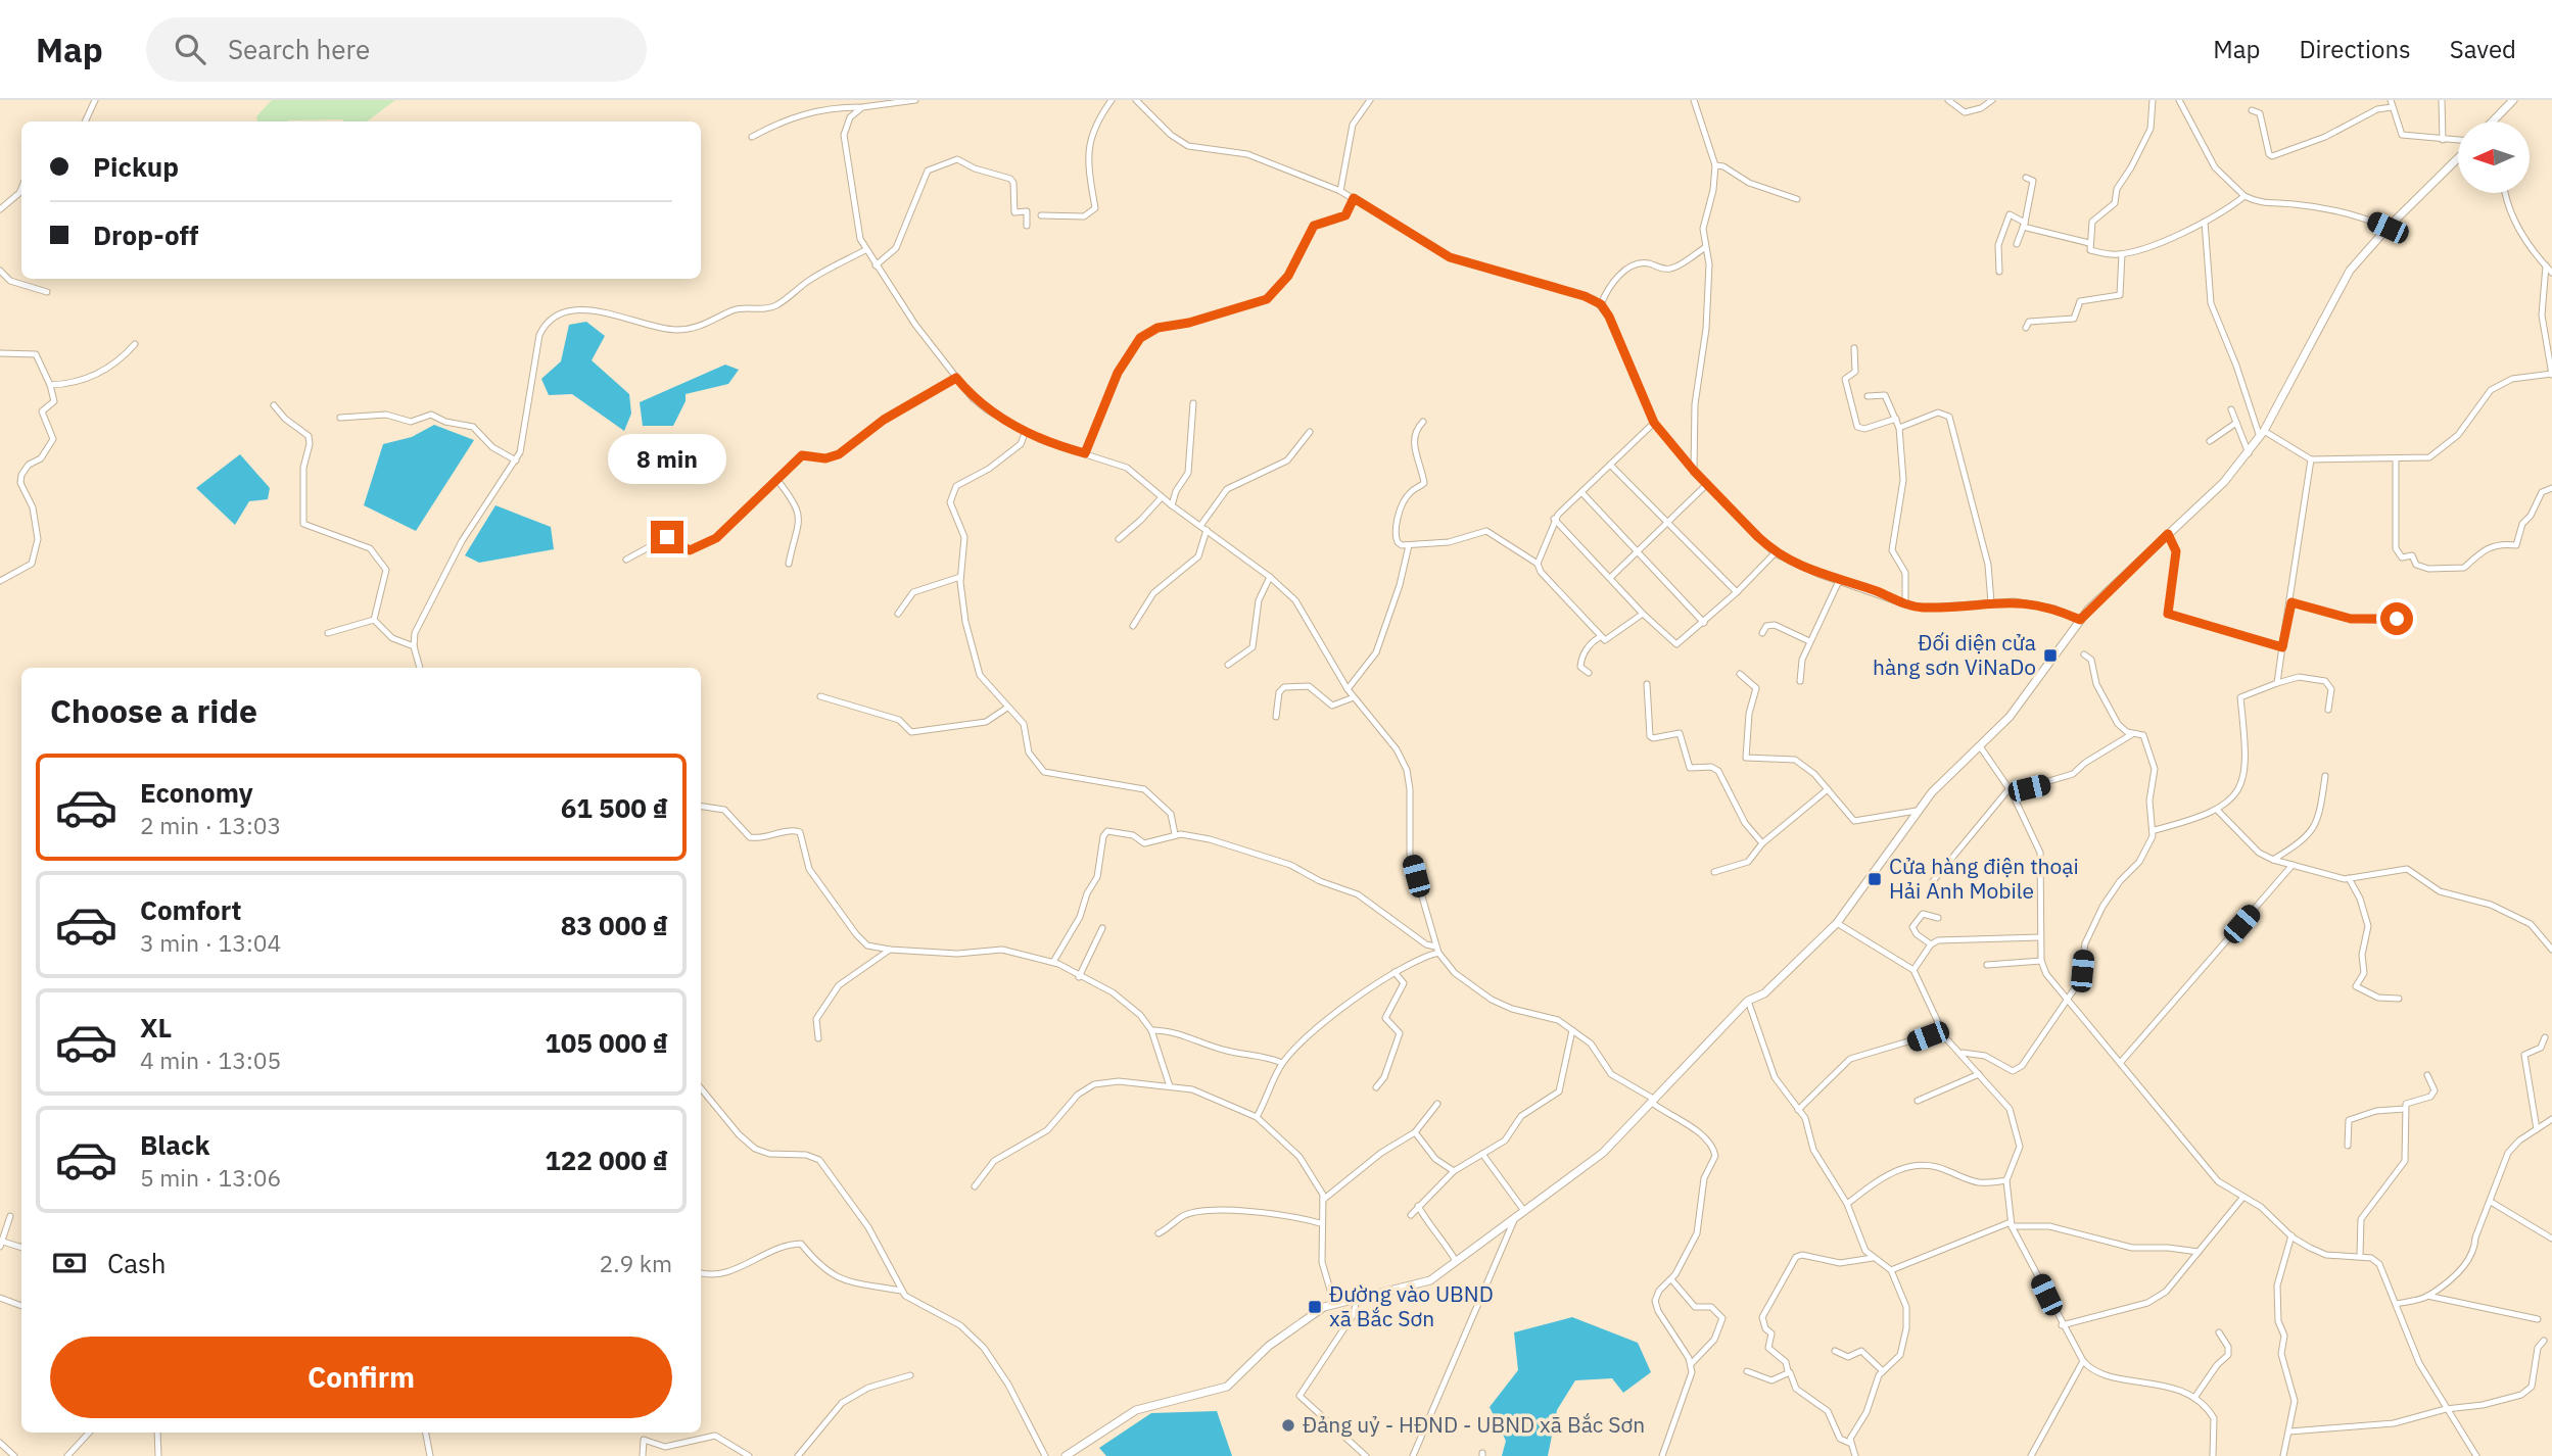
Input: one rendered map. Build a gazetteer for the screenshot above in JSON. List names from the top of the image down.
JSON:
{
  "places": {
    "transit": ["Đối diện cửa hàng sơn ViNaDo", "Cửa hàng điện thoại Hải Anh Mobile", "Đường vào UBND xã Bắc Sơn"],
    "other": ["Đảng uỷ - HĐND - UBND xã Bắc Sơn"]
  },
  "north": "left",
  "page": {
    "header": "Map",
    "search": "Search here",
    "nav": ["Map", "Directions", "Saved"],
    "banner": ["Pickup", "Drop-off"],
    "bubble": "8 min",
    "heading": "Choose a ride",
    "list": [
      {
        "name": "Economy",
        "note": "2 min · 13:03",
        "value": "61 500 ₫"
      },
      {
        "name": "Comfort",
        "note": "3 min · 13:04",
        "value": "83 000 ₫"
      },
      {
        "name": "XL",
        "note": "4 min · 13:05",
        "value": "105 000 ₫"
      },
      {
        "name": "Black",
        "note": "5 min · 13:06",
        "value": "122 000 ₫"
      }
    ],
    "pay": ["Cash", "2.9 km"],
    "buttons": "Confirm"
  }
}
